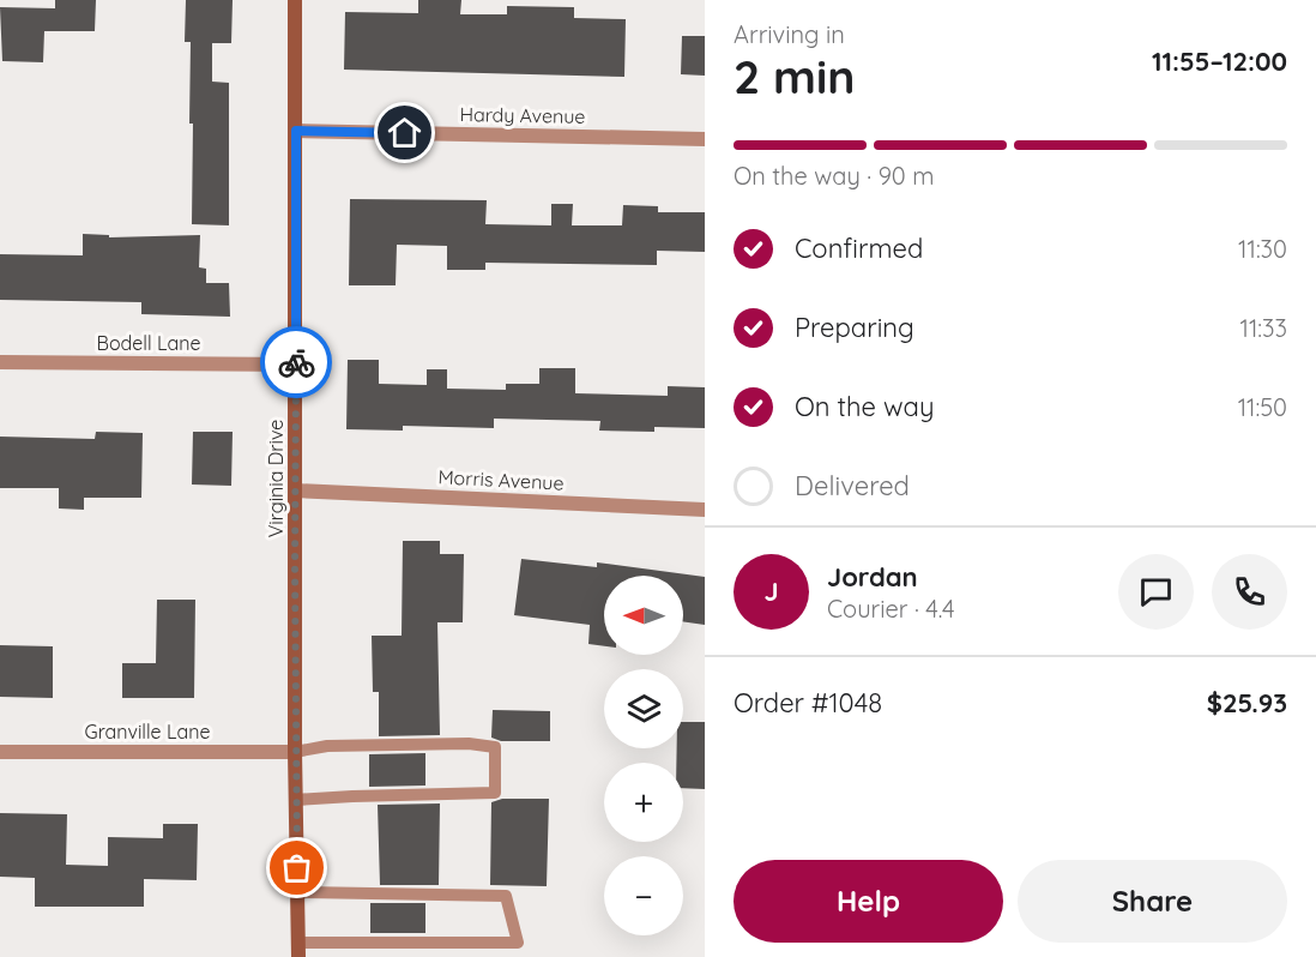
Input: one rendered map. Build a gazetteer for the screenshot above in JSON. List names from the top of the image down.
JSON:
{
  "streets": {
    "street": [
      "Hardy Avenue",
      "Bodell Lane",
      "Virginia Drive",
      "Morris Avenue",
      "Granville Lane"
    ]
  },
  "crossings": [
    ["Hardy Avenue", "Virginia Drive"],
    ["Bodell Lane", "Virginia Drive"],
    ["Virginia Drive", "Morris Avenue"],
    ["Virginia Drive", "Granville Lane"]
  ],
  "north": "left",
  "page": {
    "heading": ["2 min", "Arriving in", "11:55–12:00"],
    "panel": [
      "Jordan",
      "Courier · 4.4",
      "Order #1048",
      "$25.93"
    ],
    "bar": "On the way · 90 m",
    "list": [
      ["Confirmed", "11:30"],
      ["Preparing", "11:33"],
      ["On the way", "11:50"],
      "Delivered"
    ],
    "round": "J",
    "map_buttons": ["+", "−"],
    "buttons": ["Help", "Share"]
  }
}
